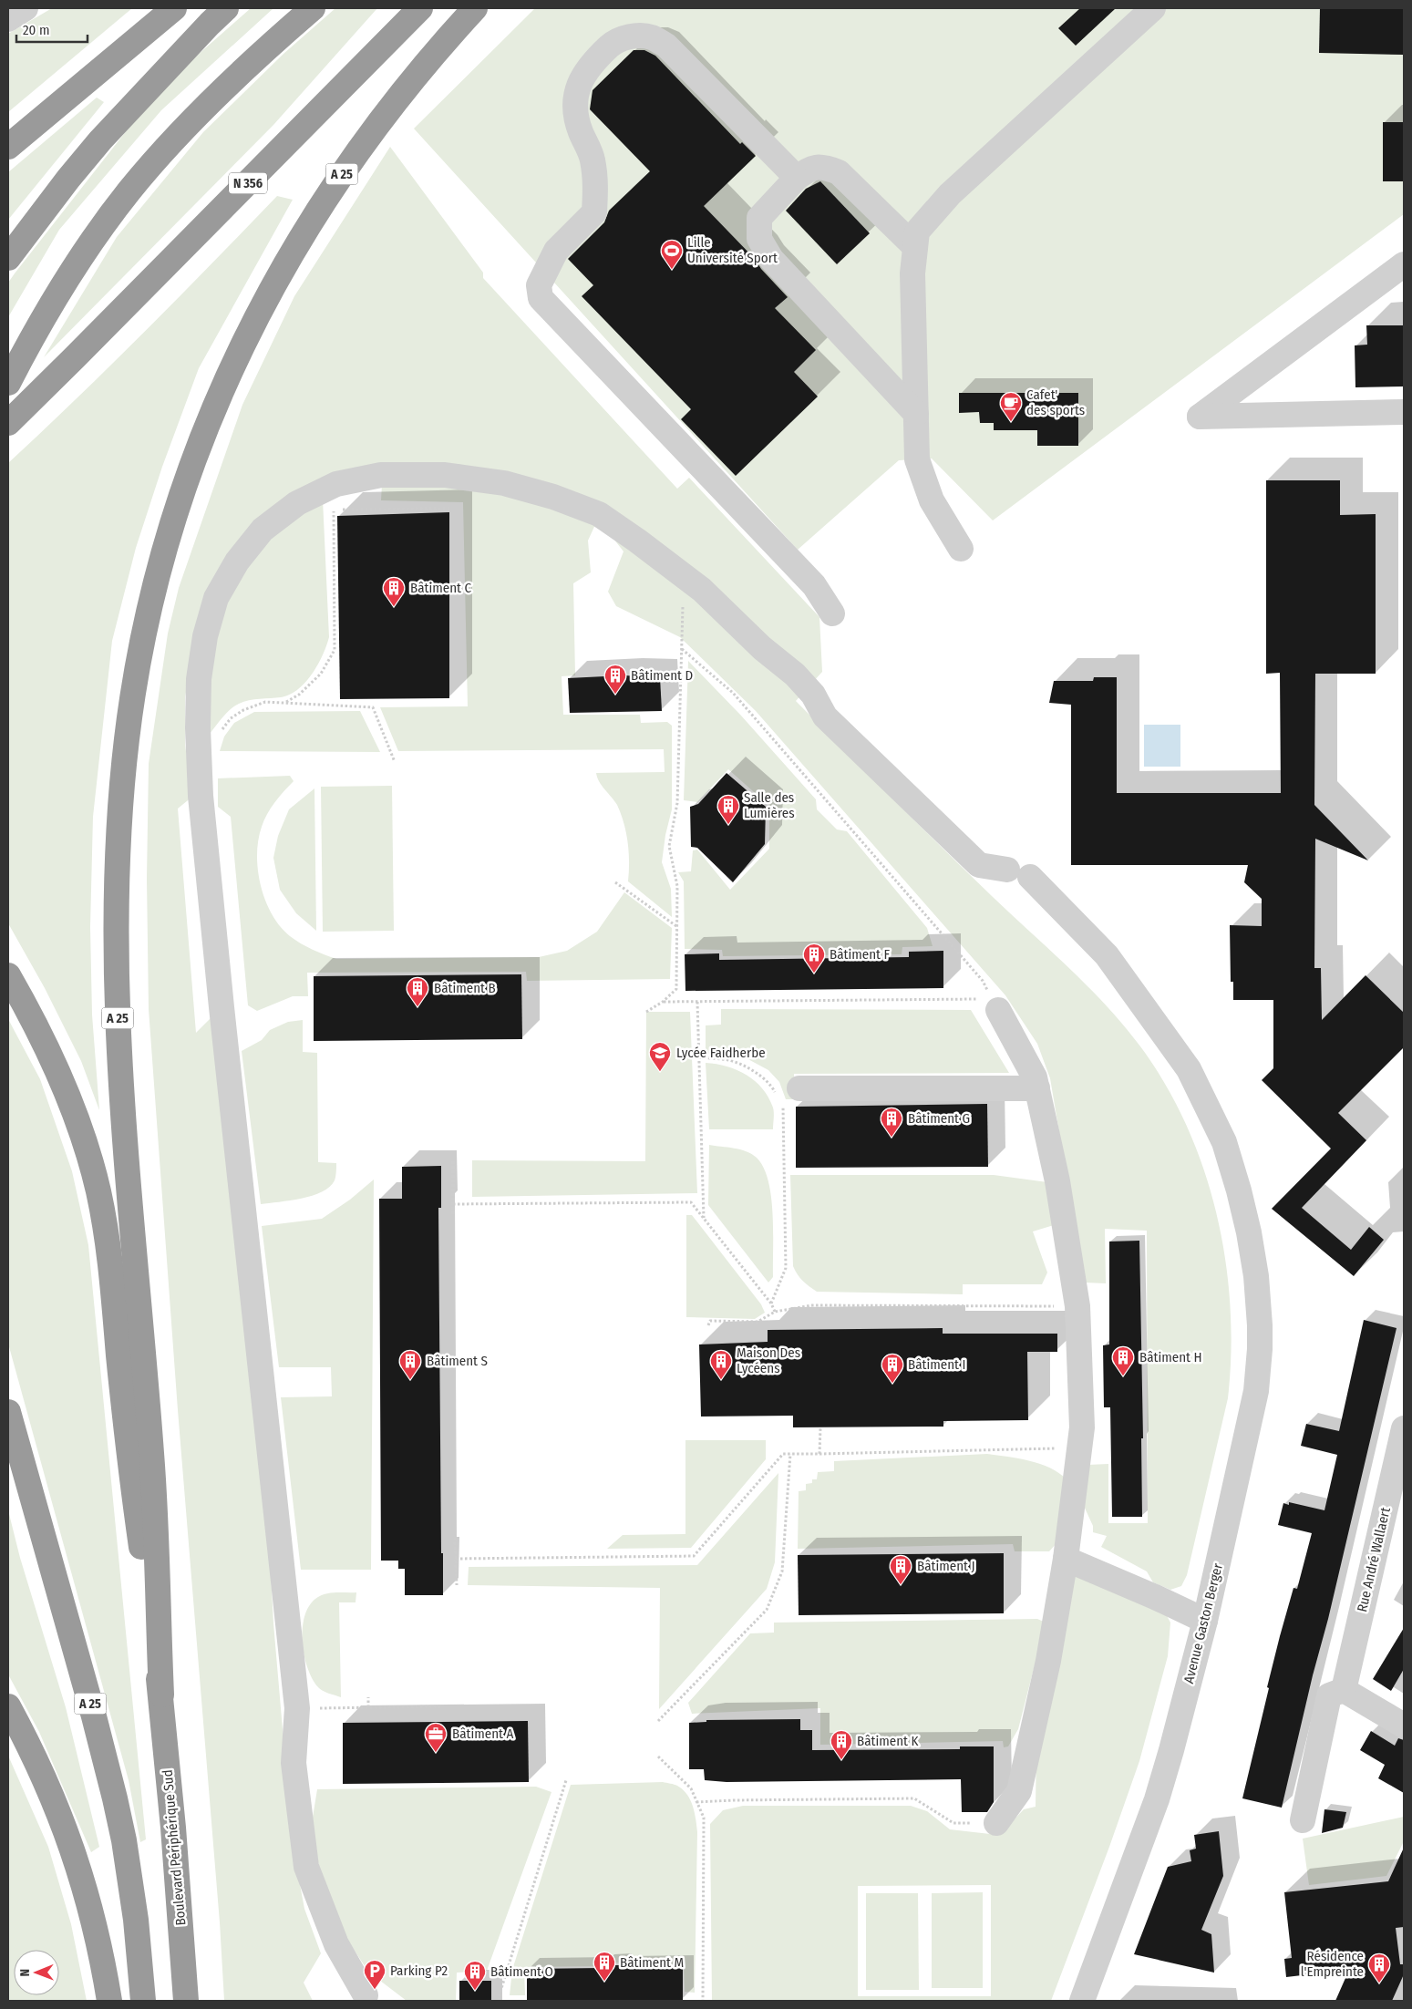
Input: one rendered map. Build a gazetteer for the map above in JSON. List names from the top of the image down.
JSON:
{
  "streets": {
    "highway": ["A 25", "N 356", "Boulevard Périphérique Sud"],
    "street": ["Rue André Wallaert", "Avenue Gaston Berger"]
  },
  "crossings": [
    ["A 25", "Boulevard Périphérique Sud"]
  ],
  "places": {
    "sports": ["Lille Université Sport"],
    "cafe": ["Cafet' des sports"],
    "building": [
      "Bâtiment C",
      "Bâtiment D",
      "Salle des Lumières",
      "Bâtiment F",
      "Bâtiment B",
      "Bâtiment G",
      "Bâtiment H",
      "Bâtiment S",
      "Maison Des Lycéens",
      "Bâtiment I",
      "Bâtiment J",
      "Bâtiment K",
      "Bâtiment M",
      "Résidence l'Empreinte",
      "Bâtiment O"
    ],
    "school or university": ["Lycée Faidherbe"],
    "office": ["Bâtiment A"],
    "parking": ["Parking P2"]
  },
  "scale_bar": "20 m",
  "north": "left"
}
